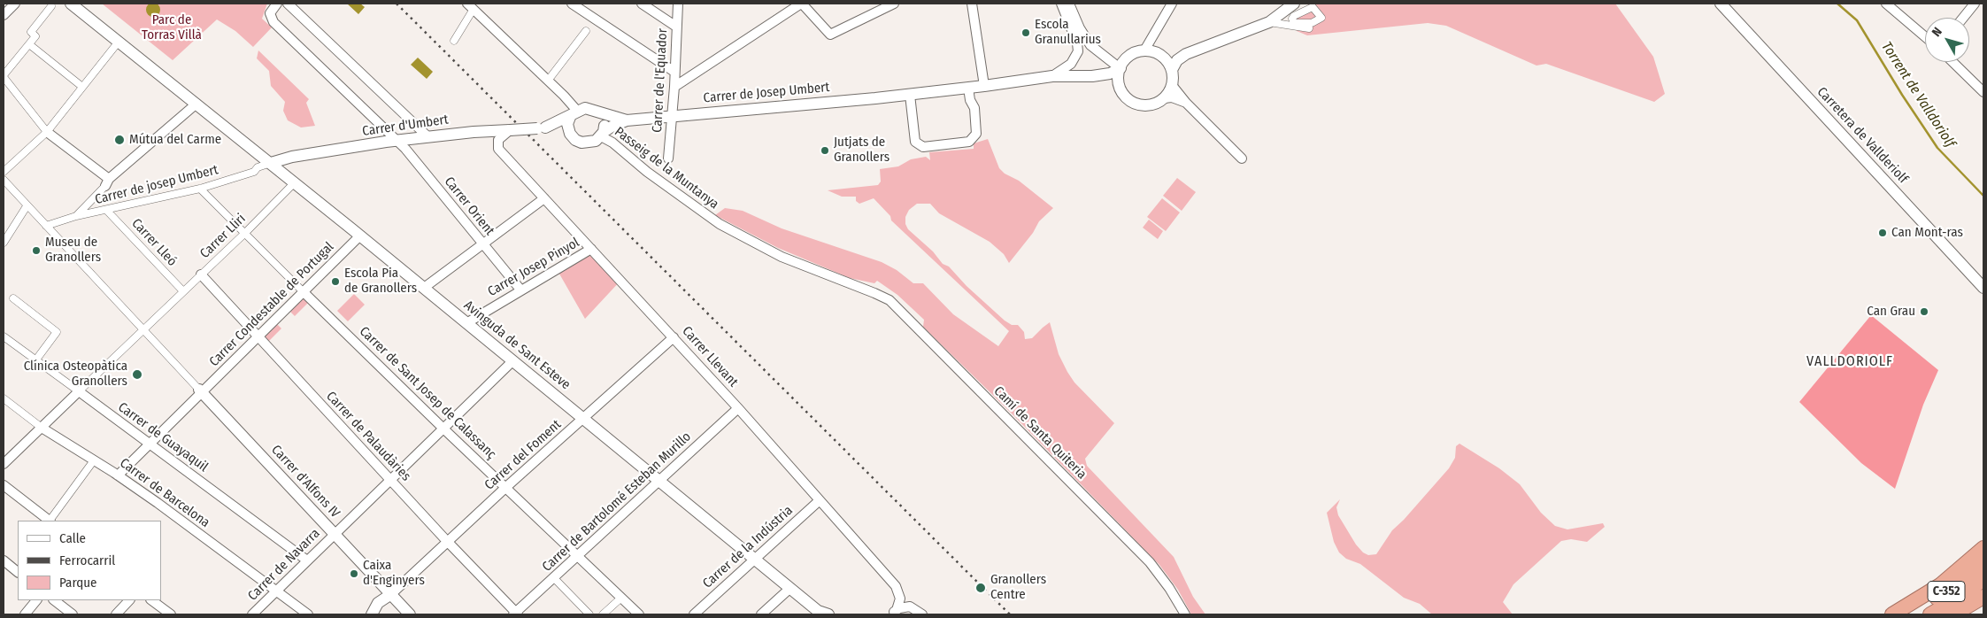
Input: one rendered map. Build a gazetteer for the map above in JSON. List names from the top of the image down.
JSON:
{
  "streets": {
    "highway": ["C-352"],
    "street": [
      "Carrer de l'Equador",
      "Carrer de Josep Umbert",
      "Carrer d'Umbert",
      "Carretera de Vallderiolf",
      "Passeig de la Muntanya",
      "Carrer de josep Umbert",
      "Carrer Orient",
      "Carrer Lliri",
      "Carrer Lleó",
      "Carrer Josep Pinyol",
      "Carrer Condestable de Portugal",
      "Avinguda de Sant Esteve",
      "Carrer Llevant",
      "Carrer de Sant Josep de Calassanç",
      "Camí de Santa Quiteria",
      "Carrer de Palaudàries",
      "Carrer de Guayaquil",
      "Carrer del Foment",
      "Carrer d'Alfons IV",
      "Carrer de Barcelona",
      "Carrer de Bartolomé Esteban Murillo",
      "Carrer de la Indústria",
      "Carrer de Navarra"
    ]
  },
  "crossings": [
    ["Carrer de l'Equador", "Carrer de Josep Umbert"],
    ["Carrer d'Umbert", "Carrer de josep Umbert"],
    ["Carrer d'Umbert", "Carrer Orient"],
    ["Carrer d'Umbert", "Avinguda de Sant Esteve"],
    ["Carrer d'Umbert", "Carrer Llevant"],
    ["Passeig de la Muntanya", "Camí de Santa Quiteria"],
    ["Carrer de josep Umbert", "Carrer Lleó"],
    ["Carrer de josep Umbert", "Avinguda de Sant Esteve"],
    ["Carrer de josep Umbert", "Carrer de Sant Josep de Calassanç"],
    ["Carrer Orient", "Carrer Josep Pinyol"],
    ["Carrer Lliri", "Carrer Lleó"],
    ["Carrer Lliri", "Avinguda de Sant Esteve"],
    ["Carrer Lliri", "Carrer de Sant Josep de Calassanç"],
    ["Carrer Lliri", "Carrer de Palaudàries"],
    ["Carrer Lliri", "Carrer de Guayaquil"],
    ["Carrer Josep Pinyol", "Avinguda de Sant Esteve"],
    ["Carrer Josep Pinyol", "Carrer Llevant"],
    ["Carrer Condestable de Portugal", "Avinguda de Sant Esteve"],
    ["Carrer Condestable de Portugal", "Carrer de Sant Josep de Calassanç"],
    ["Carrer Condestable de Portugal", "Carrer de Palaudàries"],
    ["Carrer Condestable de Portugal", "Carrer de Guayaquil"],
    ["Carrer Condestable de Portugal", "Carrer d'Alfons IV"],
    ["Carrer Condestable de Portugal", "Carrer de Barcelona"],
    ["Avinguda de Sant Esteve", "Carrer del Foment"],
    ["Avinguda de Sant Esteve", "Carrer de Bartolomé Esteban Murillo"],
    ["Avinguda de Sant Esteve", "Carrer de la Indústria"],
    ["Avinguda de Sant Esteve", "Carrer de Navarra"],
    ["Carrer Llevant", "Carrer del Foment"],
    ["Carrer Llevant", "Carrer de Bartolomé Esteban Murillo"],
    ["Carrer Llevant", "Carrer de la Indústria"],
    ["Carrer de Sant Josep de Calassanç", "Carrer del Foment"],
    ["Carrer de Sant Josep de Calassanç", "Carrer de Bartolomé Esteban Murillo"],
    ["Carrer de Sant Josep de Calassanç", "Carrer de Navarra"],
    ["Carrer de Palaudàries", "Carrer del Foment"],
    ["Carrer de Palaudàries", "Carrer de Bartolomé Esteban Murillo"],
    ["Carrer de Palaudàries", "Carrer de Navarra"],
    ["Carrer de Guayaquil", "Carrer de Navarra"],
    ["Carrer del Foment", "Carrer d'Alfons IV"],
    ["Carrer d'Alfons IV", "Carrer de Navarra"],
    ["Carrer de Barcelona", "Carrer de Navarra"]
  ],
  "districts": ["VALLDORIOLF"],
  "water": ["Torrent de Valldoriolf"],
  "parks": ["Parc de Torras Villà"],
  "places": [
    "Escola Granullarius",
    "Mútua del Carme",
    "Jutjats de Granollers",
    "Can Mont-ras",
    "Museu de Granollers",
    "Escola Pia de Granollers",
    "Can Grau",
    "Clínica Osteopàtica Granollers",
    "Caixa d'Enginyers",
    "Granollers Centre"
  ],
  "legend": ["Calle", "Ferrocarril", "Parque"],
  "north": "top left"
}
